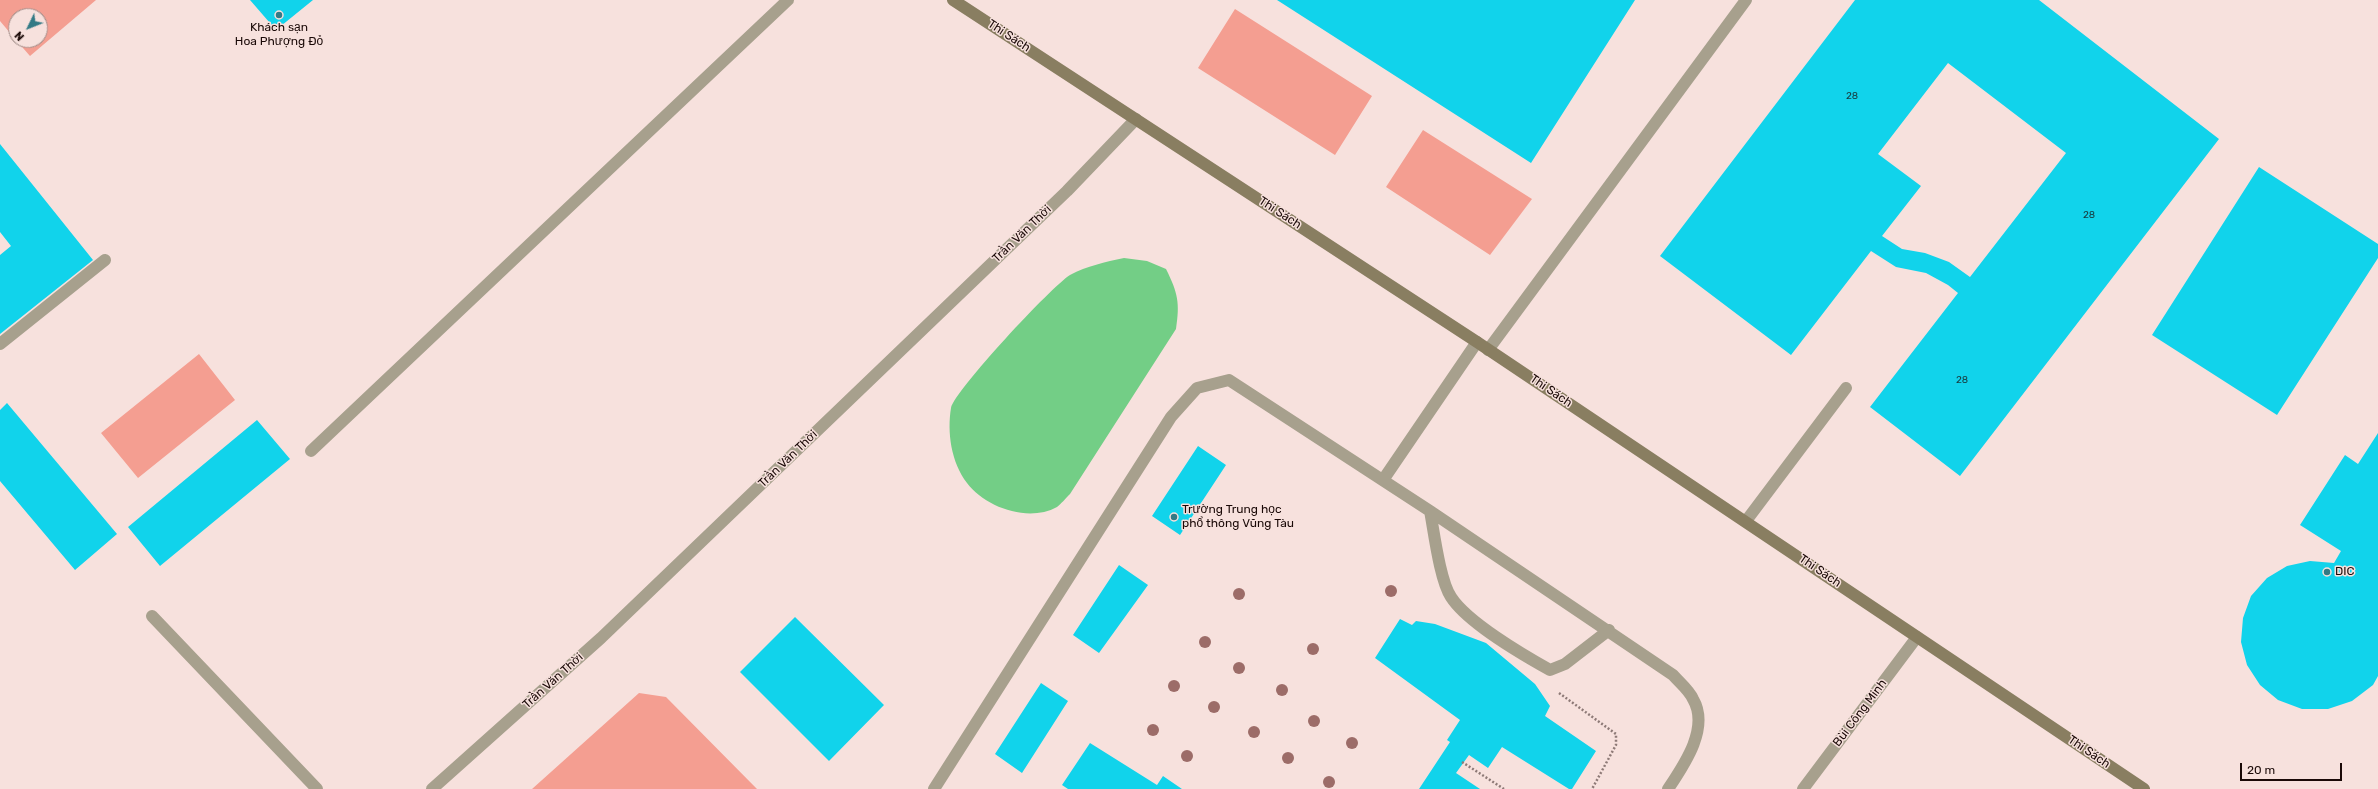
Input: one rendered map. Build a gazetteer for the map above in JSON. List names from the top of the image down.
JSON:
{
  "streets": {
    "street": ["Thi Sách", "Trần Văn Thời", "Bùi Công Minh"]
  },
  "crossings": [
    ["Thi Sách", "Trần Văn Thời"],
    ["Thi Sách", "Bùi Công Minh"]
  ],
  "places": ["Khách sạn Hoa Phượng Đỏ", "Trường Trung học phổ thông Vũng Tàu", "DIC"],
  "house_numbers": ["28", "28", "28"],
  "scale_bar": "20 m",
  "north": "bottom left"
}
